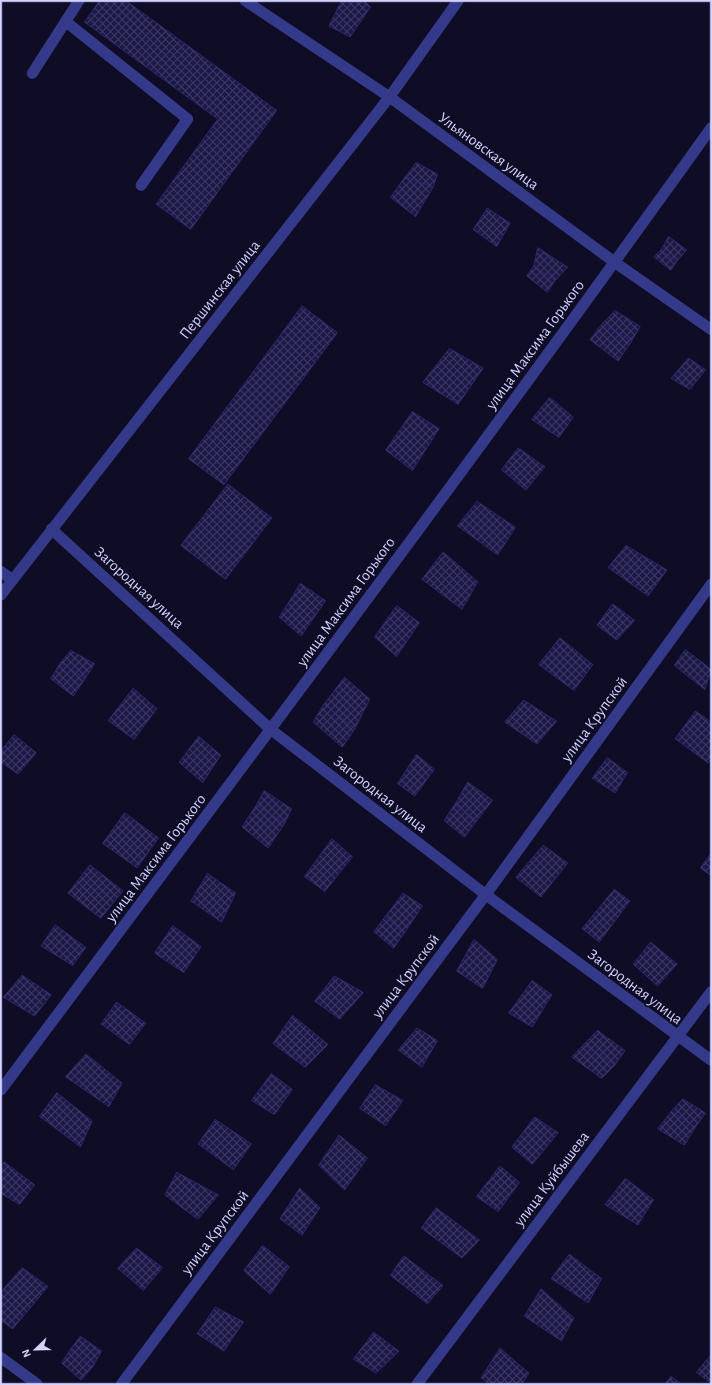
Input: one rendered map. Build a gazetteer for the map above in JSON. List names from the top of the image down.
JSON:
{
  "streets": {
    "street": [
      "Ульяновская улица",
      "Першинская улица",
      "улица Максима Горького",
      "Загородная улица",
      "улица Крупской",
      "улица Куйбышева"
    ]
  },
  "crossings": [
    ["Ульяновская улица", "Першинская улица"],
    ["Ульяновская улица", "улица Максима Горького"],
    ["Першинская улица", "Загородная улица"],
    ["улица Максима Горького", "Загородная улица"],
    ["Загородная улица", "улица Крупской"],
    ["Загородная улица", "улица Куйбышева"]
  ],
  "north": "bottom left"
}
